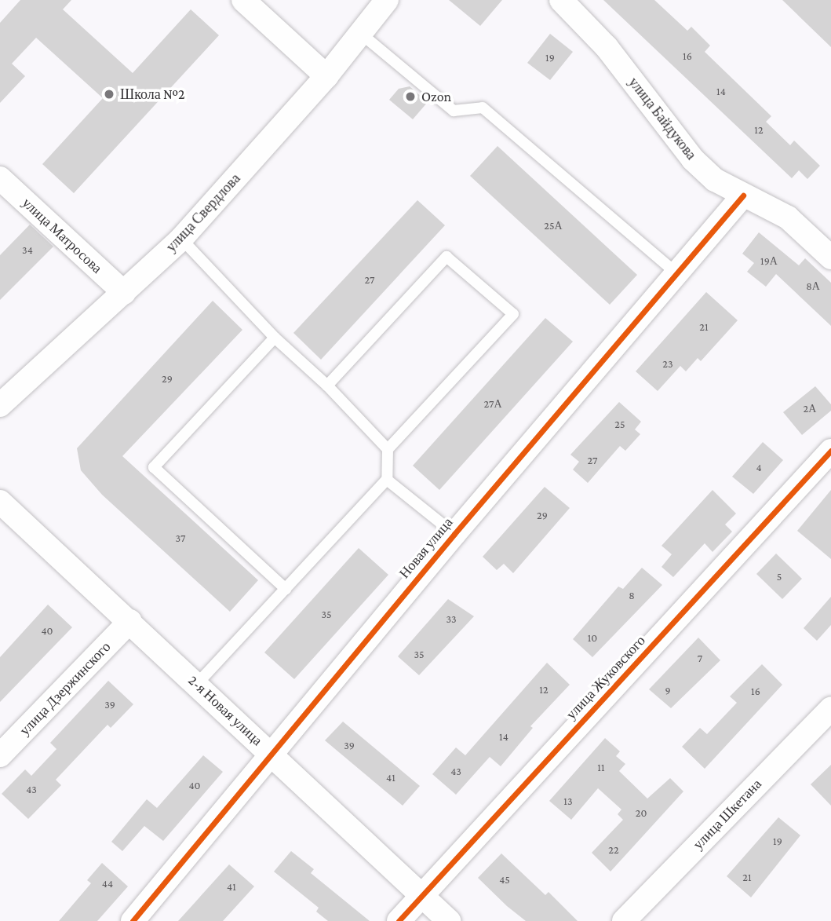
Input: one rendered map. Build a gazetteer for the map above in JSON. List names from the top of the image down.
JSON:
{
  "streets": {
    "street": [
      "улица Байдукова",
      "улица Свердлова",
      "улица Матросова",
      "Новая улица",
      "улица Жуковского",
      "улица Дзержинского",
      "2-я Новая улица",
      "улица Шкетана"
    ]
  },
  "crossings": [
    ["улица Байдукова", "Новая улица"],
    ["улица Свердлова", "улица Матросова"],
    ["Новая улица", "2-я Новая улица"],
    ["улица Жуковского", "2-я Новая улица"],
    ["улица Дзержинского", "2-я Новая улица"]
  ],
  "places": ["Школа №2", "Ozon"],
  "house_numbers": [
    "16",
    "19",
    "14",
    "12",
    "25А",
    "34",
    "19А",
    "27",
    "8А",
    "21",
    "23",
    "29",
    "27А",
    "2А",
    "25",
    "27",
    "4",
    "29",
    "37",
    "5",
    "8",
    "35",
    "33",
    "40",
    "10",
    "35",
    "7",
    "12",
    "9",
    "16",
    "39",
    "14",
    "39",
    "11",
    "43",
    "41",
    "40",
    "43",
    "13",
    "20",
    "19",
    "22",
    "21",
    "45",
    "44",
    "41"
  ]
}
